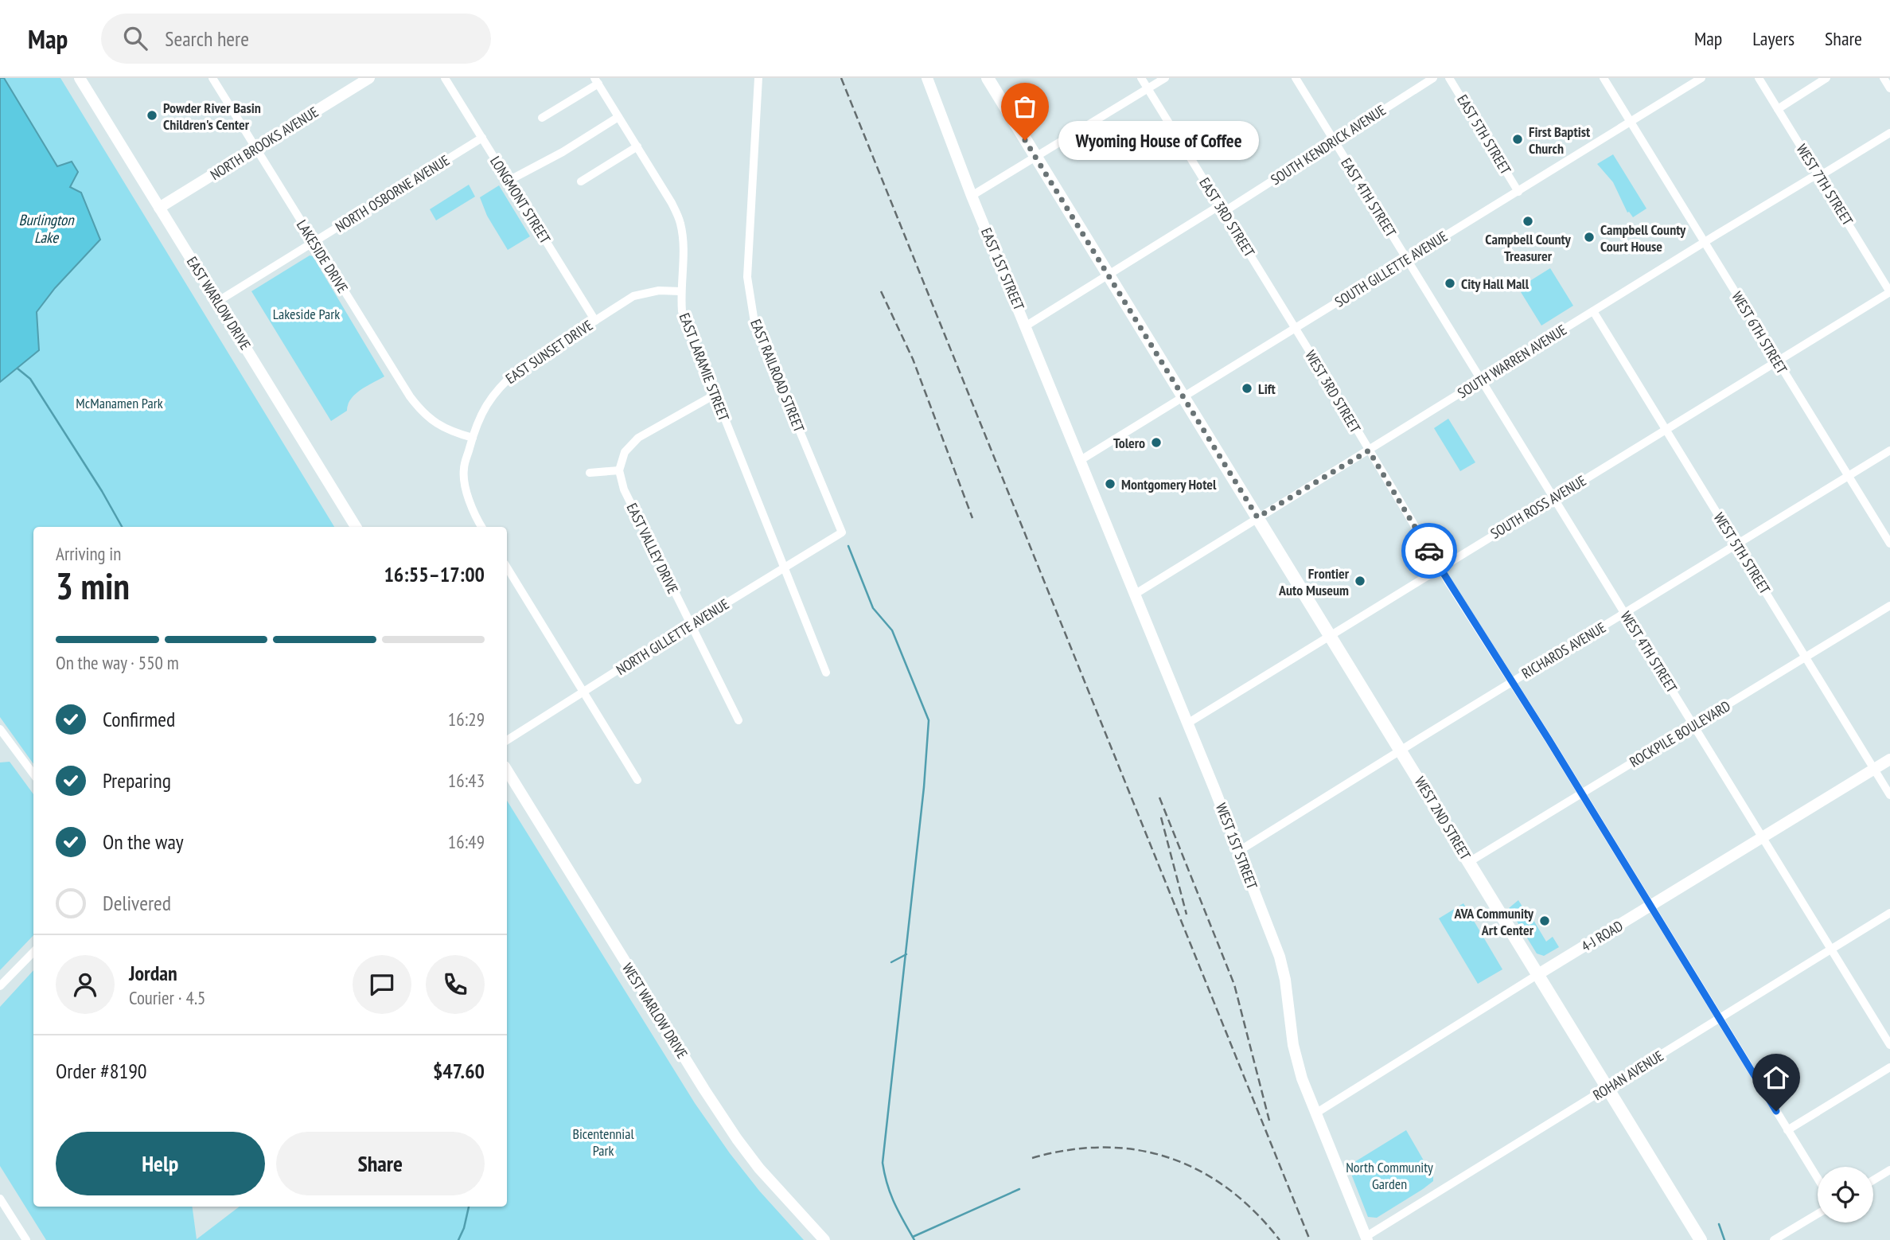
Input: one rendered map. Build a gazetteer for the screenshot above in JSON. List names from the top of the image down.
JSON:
{
  "streets": {
    "main road": ["WEST 2ND STREET"],
    "street": [
      "EAST 5TH STREET",
      "NORTH BROOKS AVENUE",
      "SOUTH KENDRICK AVENUE",
      "WEST 7TH STREET",
      "NORTH OSBORNE AVENUE",
      "EAST 4TH STREET",
      "LONGMONT STREET",
      "EAST 3RD STREET",
      "LAKESIDE DRIVE",
      "EAST 1ST STREET",
      "SOUTH GILLETTE AVENUE",
      "EAST WARLOW DRIVE",
      "WEST 6TH STREET",
      "EAST SUNSET DRIVE",
      "SOUTH WARREN AVENUE",
      "EAST LARAMIE STREET",
      "EAST RAILROAD STREET",
      "WEST 3RD STREET",
      "SOUTH ROSS AVENUE",
      "EAST VALLEY DRIVE",
      "WEST 5TH STREET",
      "NORTH GILLETTE AVENUE",
      "RICHARDS AVENUE",
      "WEST 4TH STREET",
      "ROCKPILE BOULEVARD",
      "WEST 1ST STREET",
      "4-J ROAD",
      "WEST WARLOW DRIVE",
      "ROHAN AVENUE"
    ]
  },
  "crossings": [
    ["EAST 5TH STREET", "SOUTH GILLETTE AVENUE"],
    ["NORTH BROOKS AVENUE", "LAKESIDE DRIVE"],
    ["NORTH BROOKS AVENUE", "EAST WARLOW DRIVE"],
    ["SOUTH KENDRICK AVENUE", "EAST 4TH STREET"],
    ["SOUTH KENDRICK AVENUE", "EAST 3RD STREET"],
    ["SOUTH KENDRICK AVENUE", "EAST 1ST STREET"],
    ["SOUTH KENDRICK AVENUE", "WEST 2ND STREET"],
    ["WEST 7TH STREET", "SOUTH WARREN AVENUE"],
    ["WEST 7TH STREET", "SOUTH ROSS AVENUE"],
    ["NORTH OSBORNE AVENUE", "LONGMONT STREET"],
    ["NORTH OSBORNE AVENUE", "LAKESIDE DRIVE"],
    ["NORTH OSBORNE AVENUE", "EAST WARLOW DRIVE"],
    ["EAST 4TH STREET", "SOUTH GILLETTE AVENUE"],
    ["EAST 4TH STREET", "WEST 4TH STREET"],
    ["LONGMONT STREET", "EAST SUNSET DRIVE"],
    ["EAST 3RD STREET", "SOUTH GILLETTE AVENUE"],
    ["EAST 3RD STREET", "WEST 3RD STREET"],
    ["LAKESIDE DRIVE", "EAST SUNSET DRIVE"],
    ["EAST 1ST STREET", "SOUTH GILLETTE AVENUE"],
    ["EAST 1ST STREET", "WEST 1ST STREET"],
    ["SOUTH GILLETTE AVENUE", "WEST 6TH STREET"],
    ["SOUTH GILLETTE AVENUE", "WEST 3RD STREET"],
    ["SOUTH GILLETTE AVENUE", "WEST 4TH STREET"],
    ["SOUTH GILLETTE AVENUE", "WEST 2ND STREET"],
    ["SOUTH GILLETTE AVENUE", "WEST 1ST STREET"],
    ["WEST 6TH STREET", "SOUTH WARREN AVENUE"],
    ["WEST 6TH STREET", "SOUTH ROSS AVENUE"],
    ["WEST 6TH STREET", "RICHARDS AVENUE"],
    ["EAST SUNSET DRIVE", "EAST LARAMIE STREET"],
    ["SOUTH WARREN AVENUE", "WEST 3RD STREET"],
    ["SOUTH WARREN AVENUE", "WEST 5TH STREET"],
    ["SOUTH WARREN AVENUE", "WEST 4TH STREET"],
    ["SOUTH WARREN AVENUE", "WEST 2ND STREET"],
    ["SOUTH WARREN AVENUE", "WEST 1ST STREET"],
    ["EAST LARAMIE STREET", "NORTH GILLETTE AVENUE"],
    ["EAST RAILROAD STREET", "NORTH GILLETTE AVENUE"],
    ["WEST 3RD STREET", "SOUTH ROSS AVENUE"],
    ["WEST 3RD STREET", "RICHARDS AVENUE"],
    ["WEST 3RD STREET", "ROCKPILE BOULEVARD"],
    ["WEST 3RD STREET", "4-J ROAD"],
    ["WEST 3RD STREET", "ROHAN AVENUE"],
    ["SOUTH ROSS AVENUE", "WEST 5TH STREET"],
    ["SOUTH ROSS AVENUE", "WEST 4TH STREET"],
    ["SOUTH ROSS AVENUE", "WEST 2ND STREET"],
    ["SOUTH ROSS AVENUE", "WEST 1ST STREET"],
    ["EAST VALLEY DRIVE", "NORTH GILLETTE AVENUE"],
    ["WEST 5TH STREET", "RICHARDS AVENUE"],
    ["WEST 5TH STREET", "ROCKPILE BOULEVARD"],
    ["WEST 5TH STREET", "4-J ROAD"],
    ["RICHARDS AVENUE", "WEST 4TH STREET"],
    ["RICHARDS AVENUE", "WEST 2ND STREET"],
    ["RICHARDS AVENUE", "WEST 1ST STREET"],
    ["WEST 4TH STREET", "ROCKPILE BOULEVARD"],
    ["WEST 4TH STREET", "4-J ROAD"],
    ["WEST 4TH STREET", "ROHAN AVENUE"],
    ["ROCKPILE BOULEVARD", "WEST 2ND STREET"],
    ["WEST 2ND STREET", "4-J ROAD"],
    ["WEST 2ND STREET", "ROHAN AVENUE"],
    ["WEST 1ST STREET", "4-J ROAD"],
    ["WEST 1ST STREET", "ROHAN AVENUE"]
  ],
  "water": ["Burlington Lake"],
  "parks": [
    "Lakeside Park",
    "McManamen Park",
    "Bicentennial Park",
    "North Community Garden"
  ],
  "places": [
    "Powder River Basin Children's Center",
    "First Baptist Church",
    "Wyoming House of Coffee",
    "Campbell County Treasurer",
    "Campbell County Court House",
    "City Hall Mall",
    "Lift",
    "Tolero",
    "Montgomery Hotel",
    "Frontier Auto Museum",
    "AVA Community Art Center"
  ],
  "page": {
    "header": "Map",
    "search": "Search here",
    "nav": ["Map", "Layers", "Share"],
    "bubble": "Wyoming House of Coffee",
    "heading": ["3 min", "Arriving in", "16:55–17:00"],
    "panel": [
      "Jordan",
      "Courier · 4.5",
      "Order #8190",
      "$47.60"
    ],
    "bar": "On the way · 550 m",
    "list": [
      ["Confirmed", "16:29"],
      ["Preparing", "16:43"],
      ["On the way", "16:49"],
      "Delivered"
    ],
    "buttons": ["Help", "Share"]
  }
}
